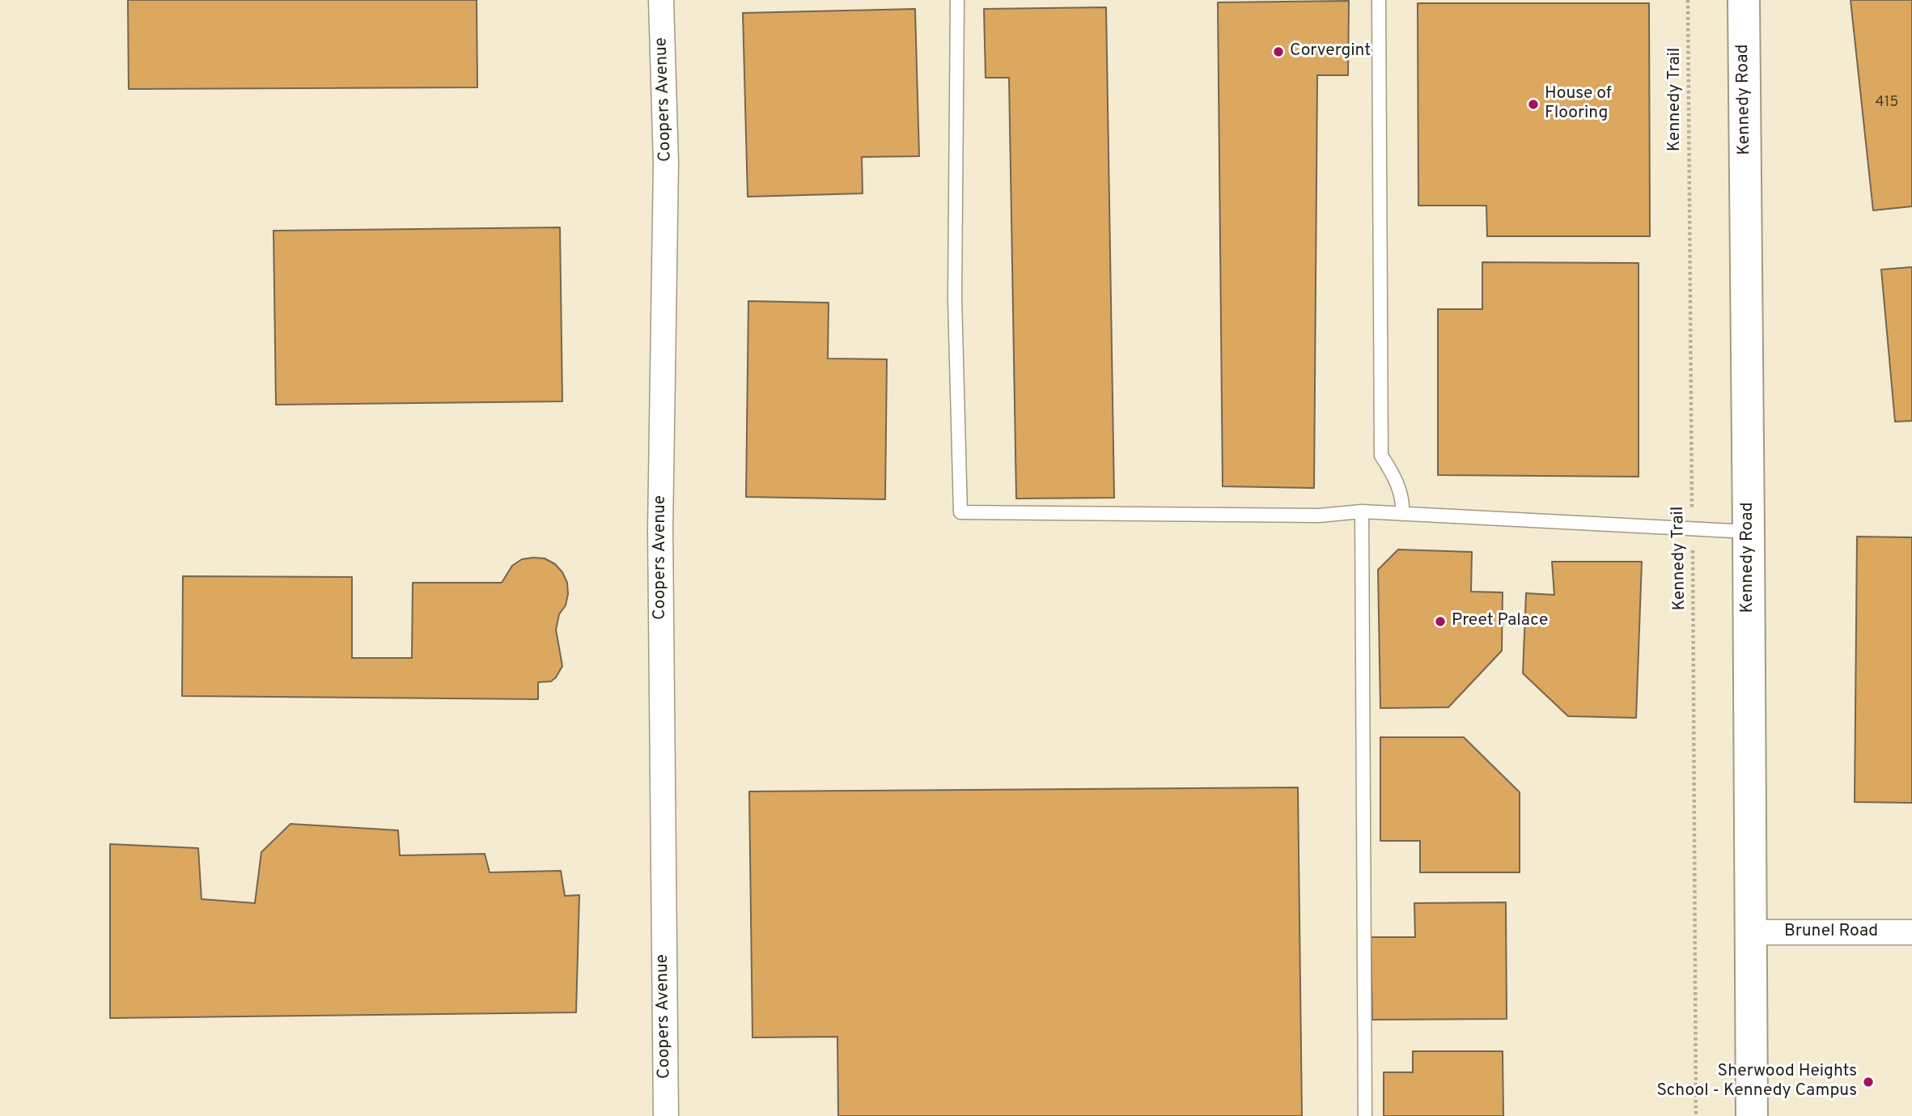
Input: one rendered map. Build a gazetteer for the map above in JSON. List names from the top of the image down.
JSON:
{
  "streets": {
    "main road": ["Kennedy Road"],
    "street": ["Coopers Avenue", "Brunel Road"],
    "path": ["Kennedy Trail"]
  },
  "crossings": [
    ["Kennedy Road", "Brunel Road"]
  ],
  "places": [
    "Corvergint",
    "House of Flooring",
    "Preet Palace",
    "Sherwood Heights School - Kennedy Campus"
  ],
  "house_numbers": ["415"]
}
